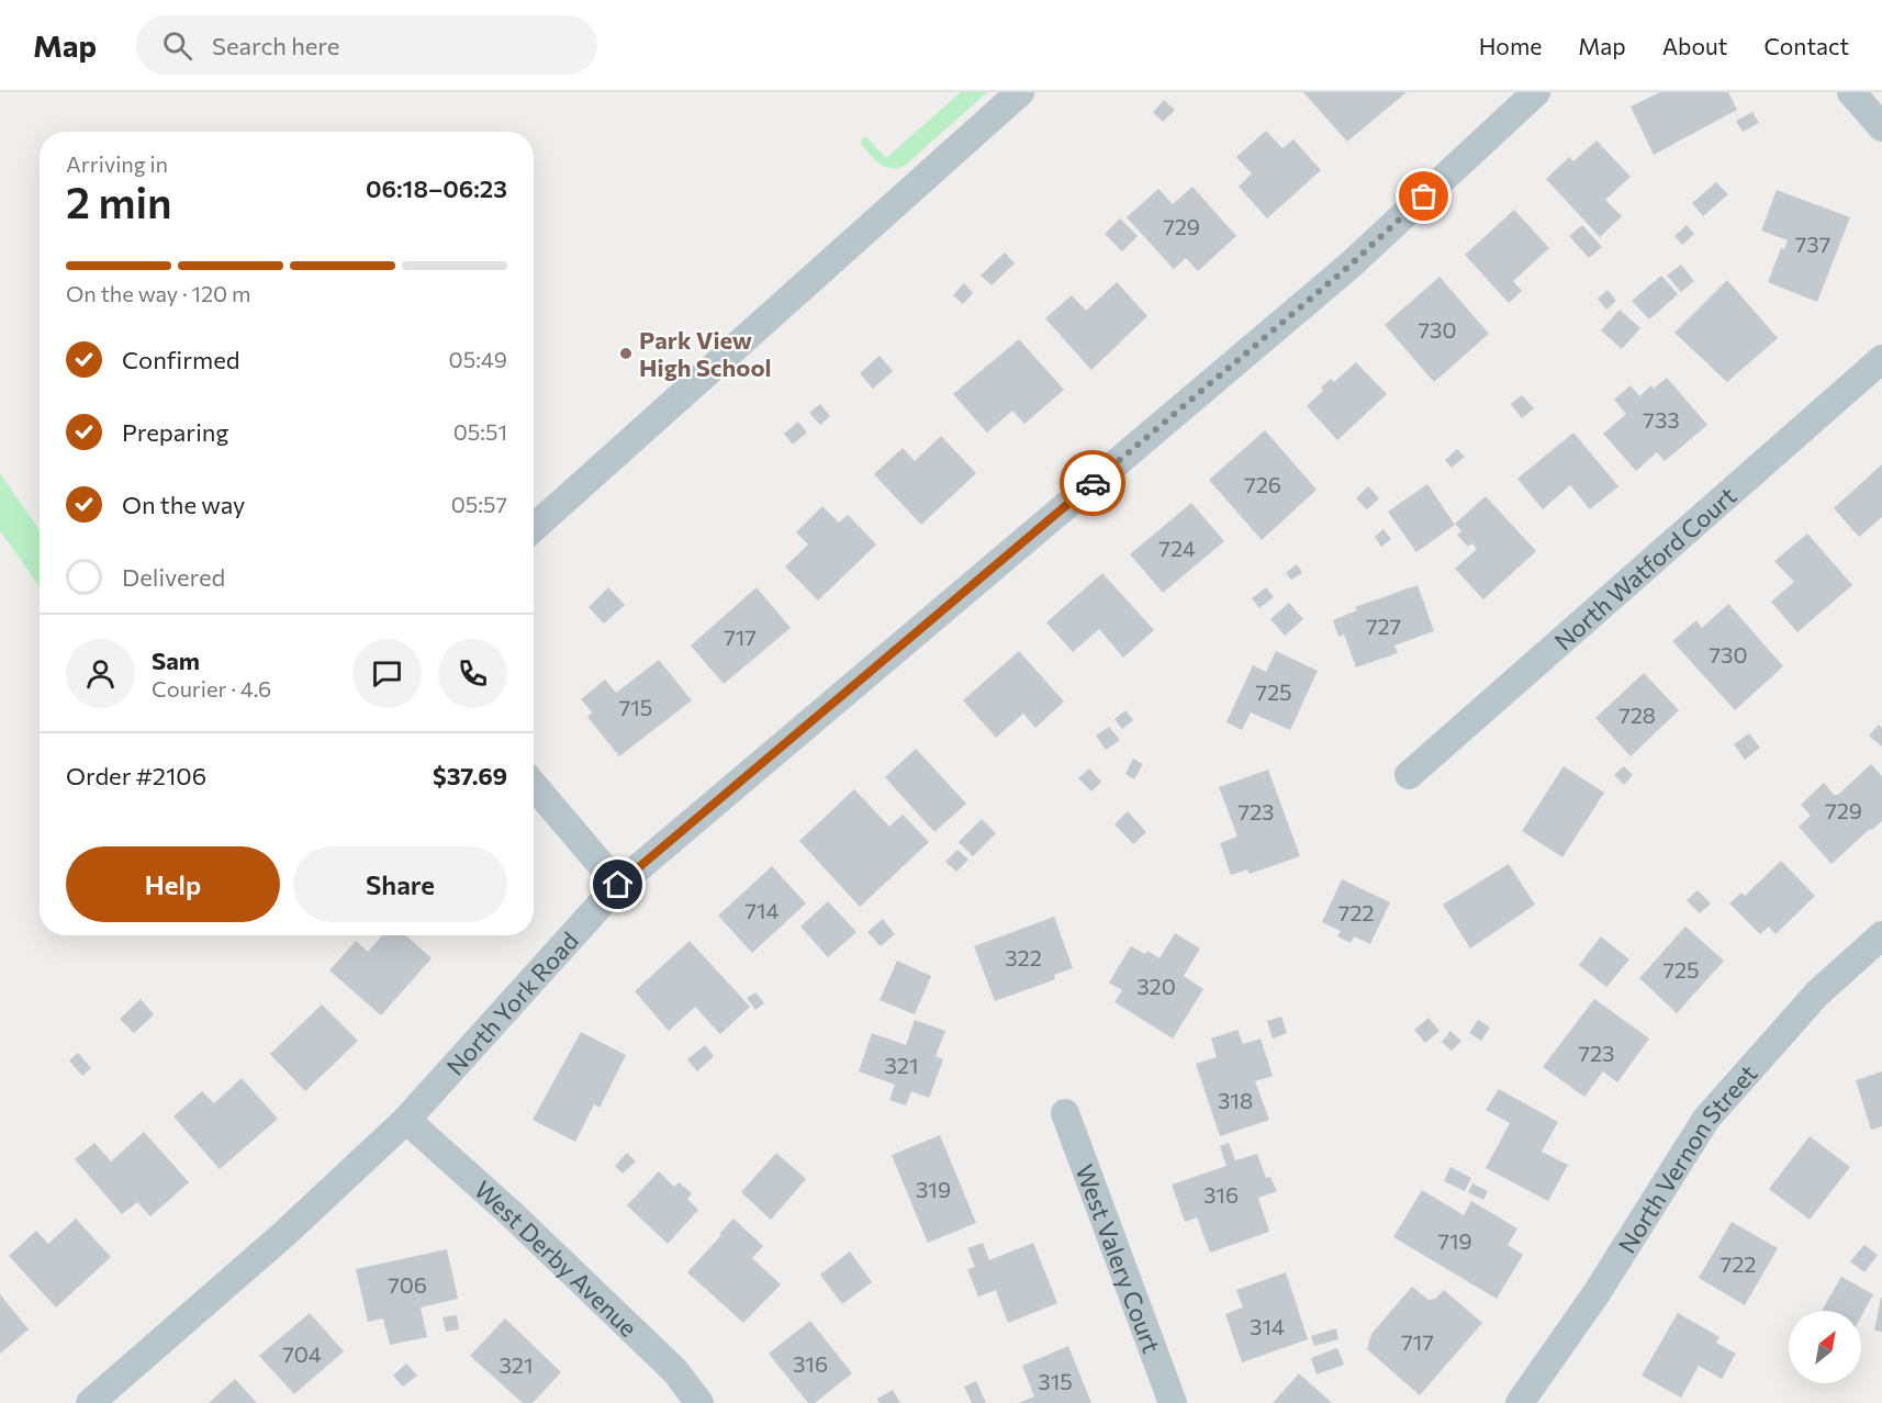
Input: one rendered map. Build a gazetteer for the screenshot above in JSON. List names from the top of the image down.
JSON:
{
  "streets": {
    "street": [
      "North Watford Court",
      "North York Road",
      "North Vernon Street",
      "West Derby Avenue",
      "West Valery Court"
    ]
  },
  "crossings": [
    ["North York Road", "West Derby Avenue"]
  ],
  "places": ["Park View High School"],
  "house_numbers": [
    "729",
    "737",
    "730",
    "733",
    "726",
    "724",
    "727",
    "717",
    "730",
    "725",
    "715",
    "728",
    "729",
    "723",
    "714",
    "722",
    "322",
    "725",
    "320",
    "723",
    "321",
    "318",
    "319",
    "316",
    "719",
    "722",
    "706",
    "314",
    "717",
    "704",
    "316",
    "321",
    "315"
  ],
  "north": "top right",
  "page": {
    "header": "Map",
    "search": "Search here",
    "nav": [
      "Home",
      "Map",
      "About",
      "Contact"
    ],
    "heading": ["2 min", "Arriving in", "06:18–06:23"],
    "panel": [
      "Sam",
      "Courier · 4.6",
      "Order #2106",
      "$37.69"
    ],
    "bar": "On the way · 120 m",
    "list": [
      ["Confirmed", "05:49"],
      ["Preparing", "05:51"],
      ["On the way", "05:57"],
      "Delivered"
    ],
    "buttons": ["Help", "Share"]
  }
}
